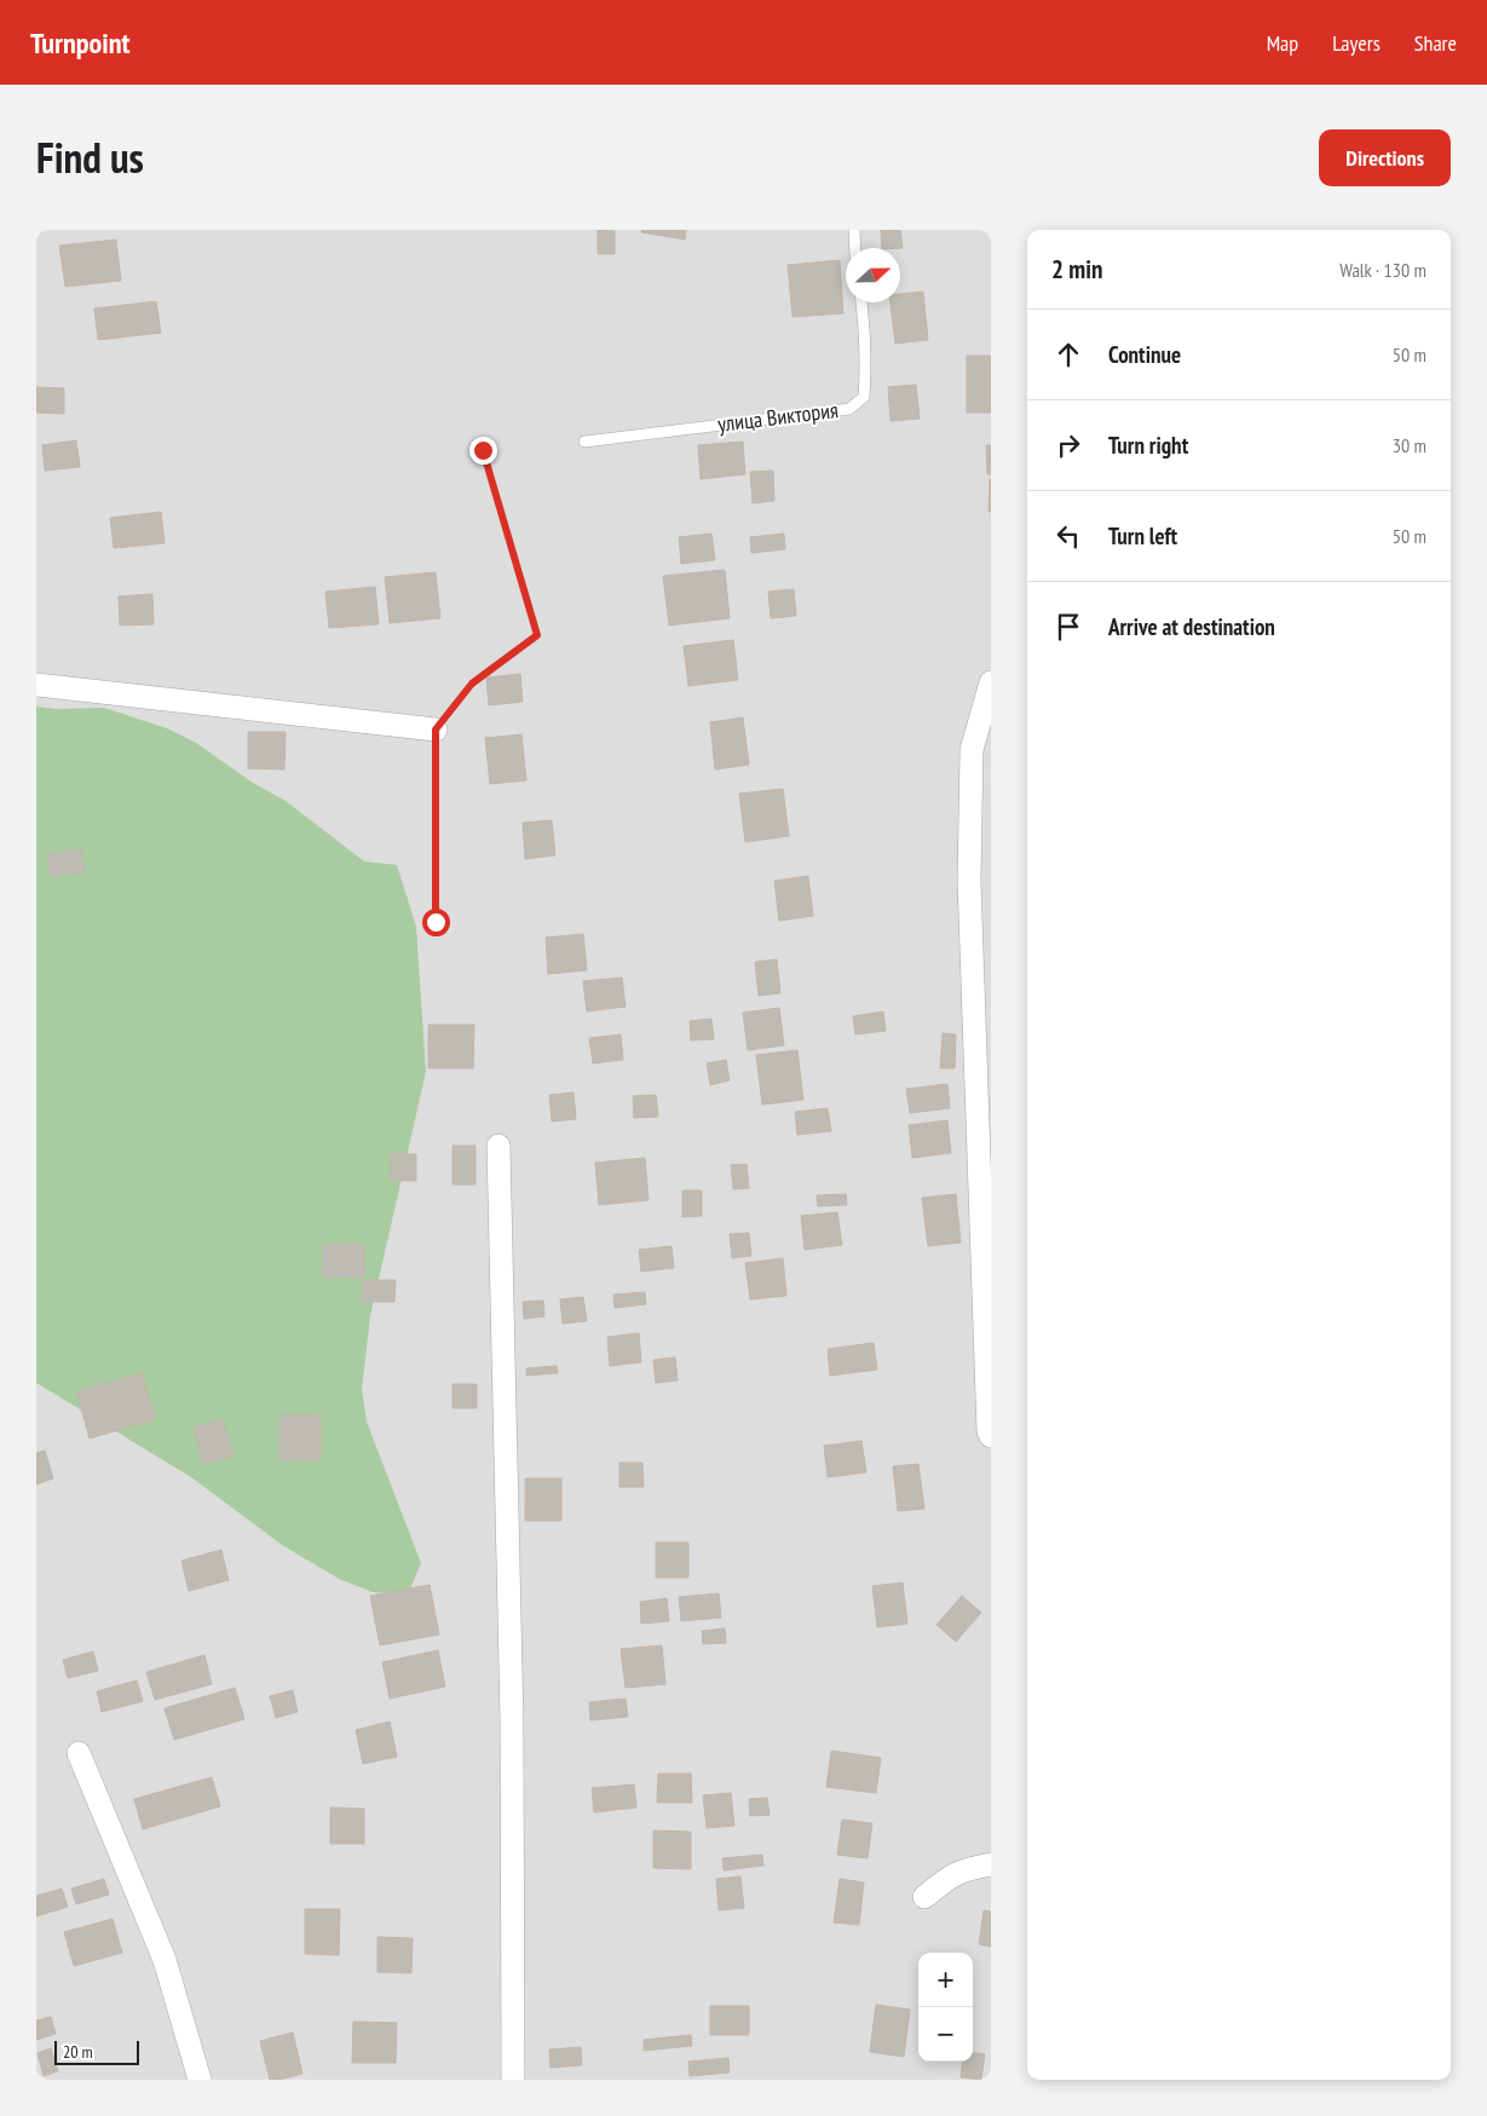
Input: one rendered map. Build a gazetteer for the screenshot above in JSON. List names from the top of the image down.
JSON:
{
  "streets": {
    "lane": ["улица Виктория"]
  },
  "scale_bar": "20 m",
  "north": "right",
  "page": {
    "header": "Turnpoint",
    "nav": ["Map", "Layers", "Share"],
    "title": "Find us",
    "buttons": "Directions",
    "heading": ["2 min", "Walk · 130 m"],
    "list": [
      ["Continue", "50 m"],
      ["Turn right", "30 m"],
      ["Turn left", "50 m"],
      "Arrive at destination"
    ],
    "map_buttons": ["+", "−"],
    "scale": "20 m"
  }
}
